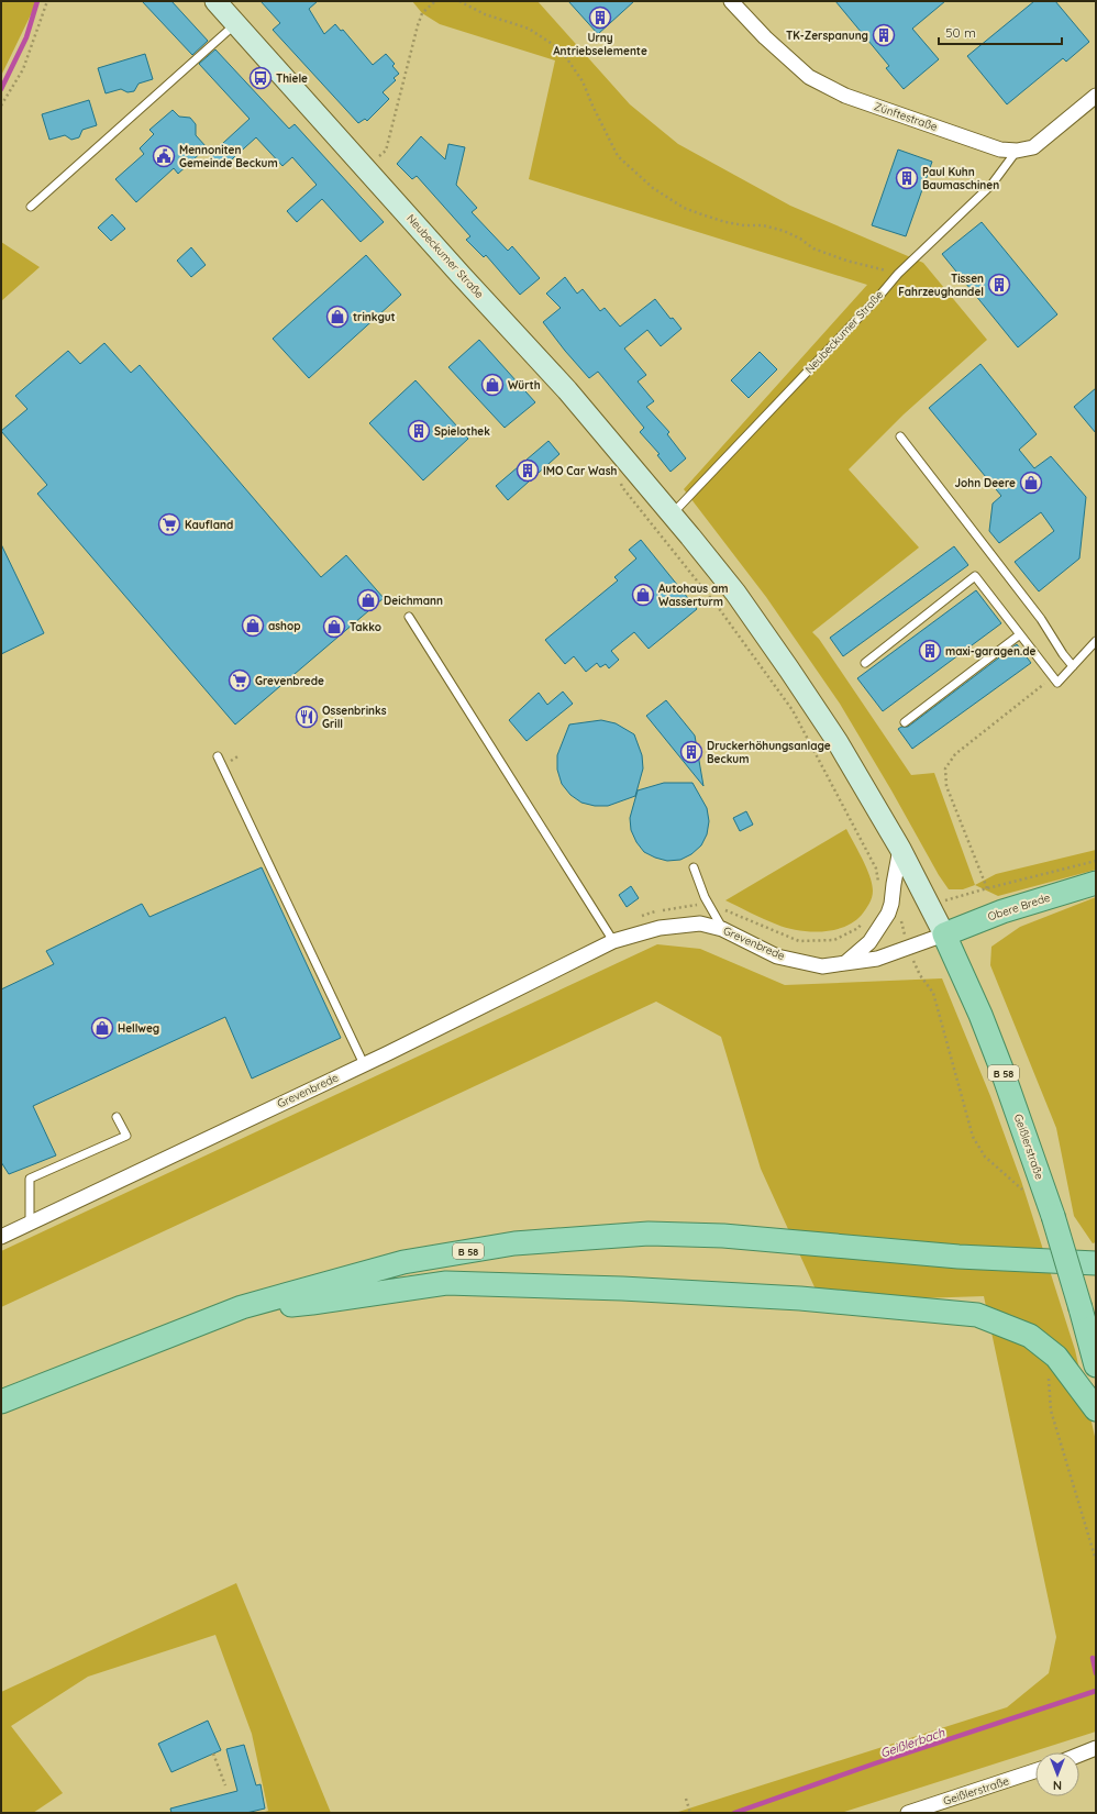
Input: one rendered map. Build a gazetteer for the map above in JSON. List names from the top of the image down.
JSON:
{
  "streets": {
    "main road": [
      "Neubeckumer Straße",
      "Obere Brede",
      "B 58",
      "Geißlerstraße"
    ],
    "street": ["Zünftestraße", "Grevenbrede"]
  },
  "crossings": [
    ["Zünftestraße", "Neubeckumer Straße"],
    ["Neubeckumer Straße", "Obere Brede"],
    ["Neubeckumer Straße", "Grevenbrede"],
    ["Neubeckumer Straße", "Geißlerstraße"],
    ["Obere Brede", "Grevenbrede"],
    ["Obere Brede", "Geißlerstraße"],
    ["Grevenbrede", "Geißlerstraße"]
  ],
  "water": ["Geißlerbach"],
  "places": {
    "building": [
      "Urny Antriebselemente",
      "TK-Zerspanung",
      "Paul Kuhn Baumaschinen",
      "Tissen Fahrzeughandel",
      "Spielothek",
      "IMO Car Wash",
      "maxi-garagen.de",
      "Druckerhöhungsanlage Beckum"
    ],
    "bus stop": ["Thiele"],
    "public building": ["Mennoniten Gemeinde Beckum"],
    "shop": [
      "trinkgut",
      "Würth",
      "John Deere",
      "Autohaus am Wasserturm",
      "Deichmann",
      "ashop",
      "Takko",
      "Hellweg"
    ],
    "supermarket": ["Kaufland", "Grevenbrede"],
    "restaurant": ["Ossenbrinks Grill"]
  },
  "scale_bar": "50 m",
  "north": "bottom"
}
